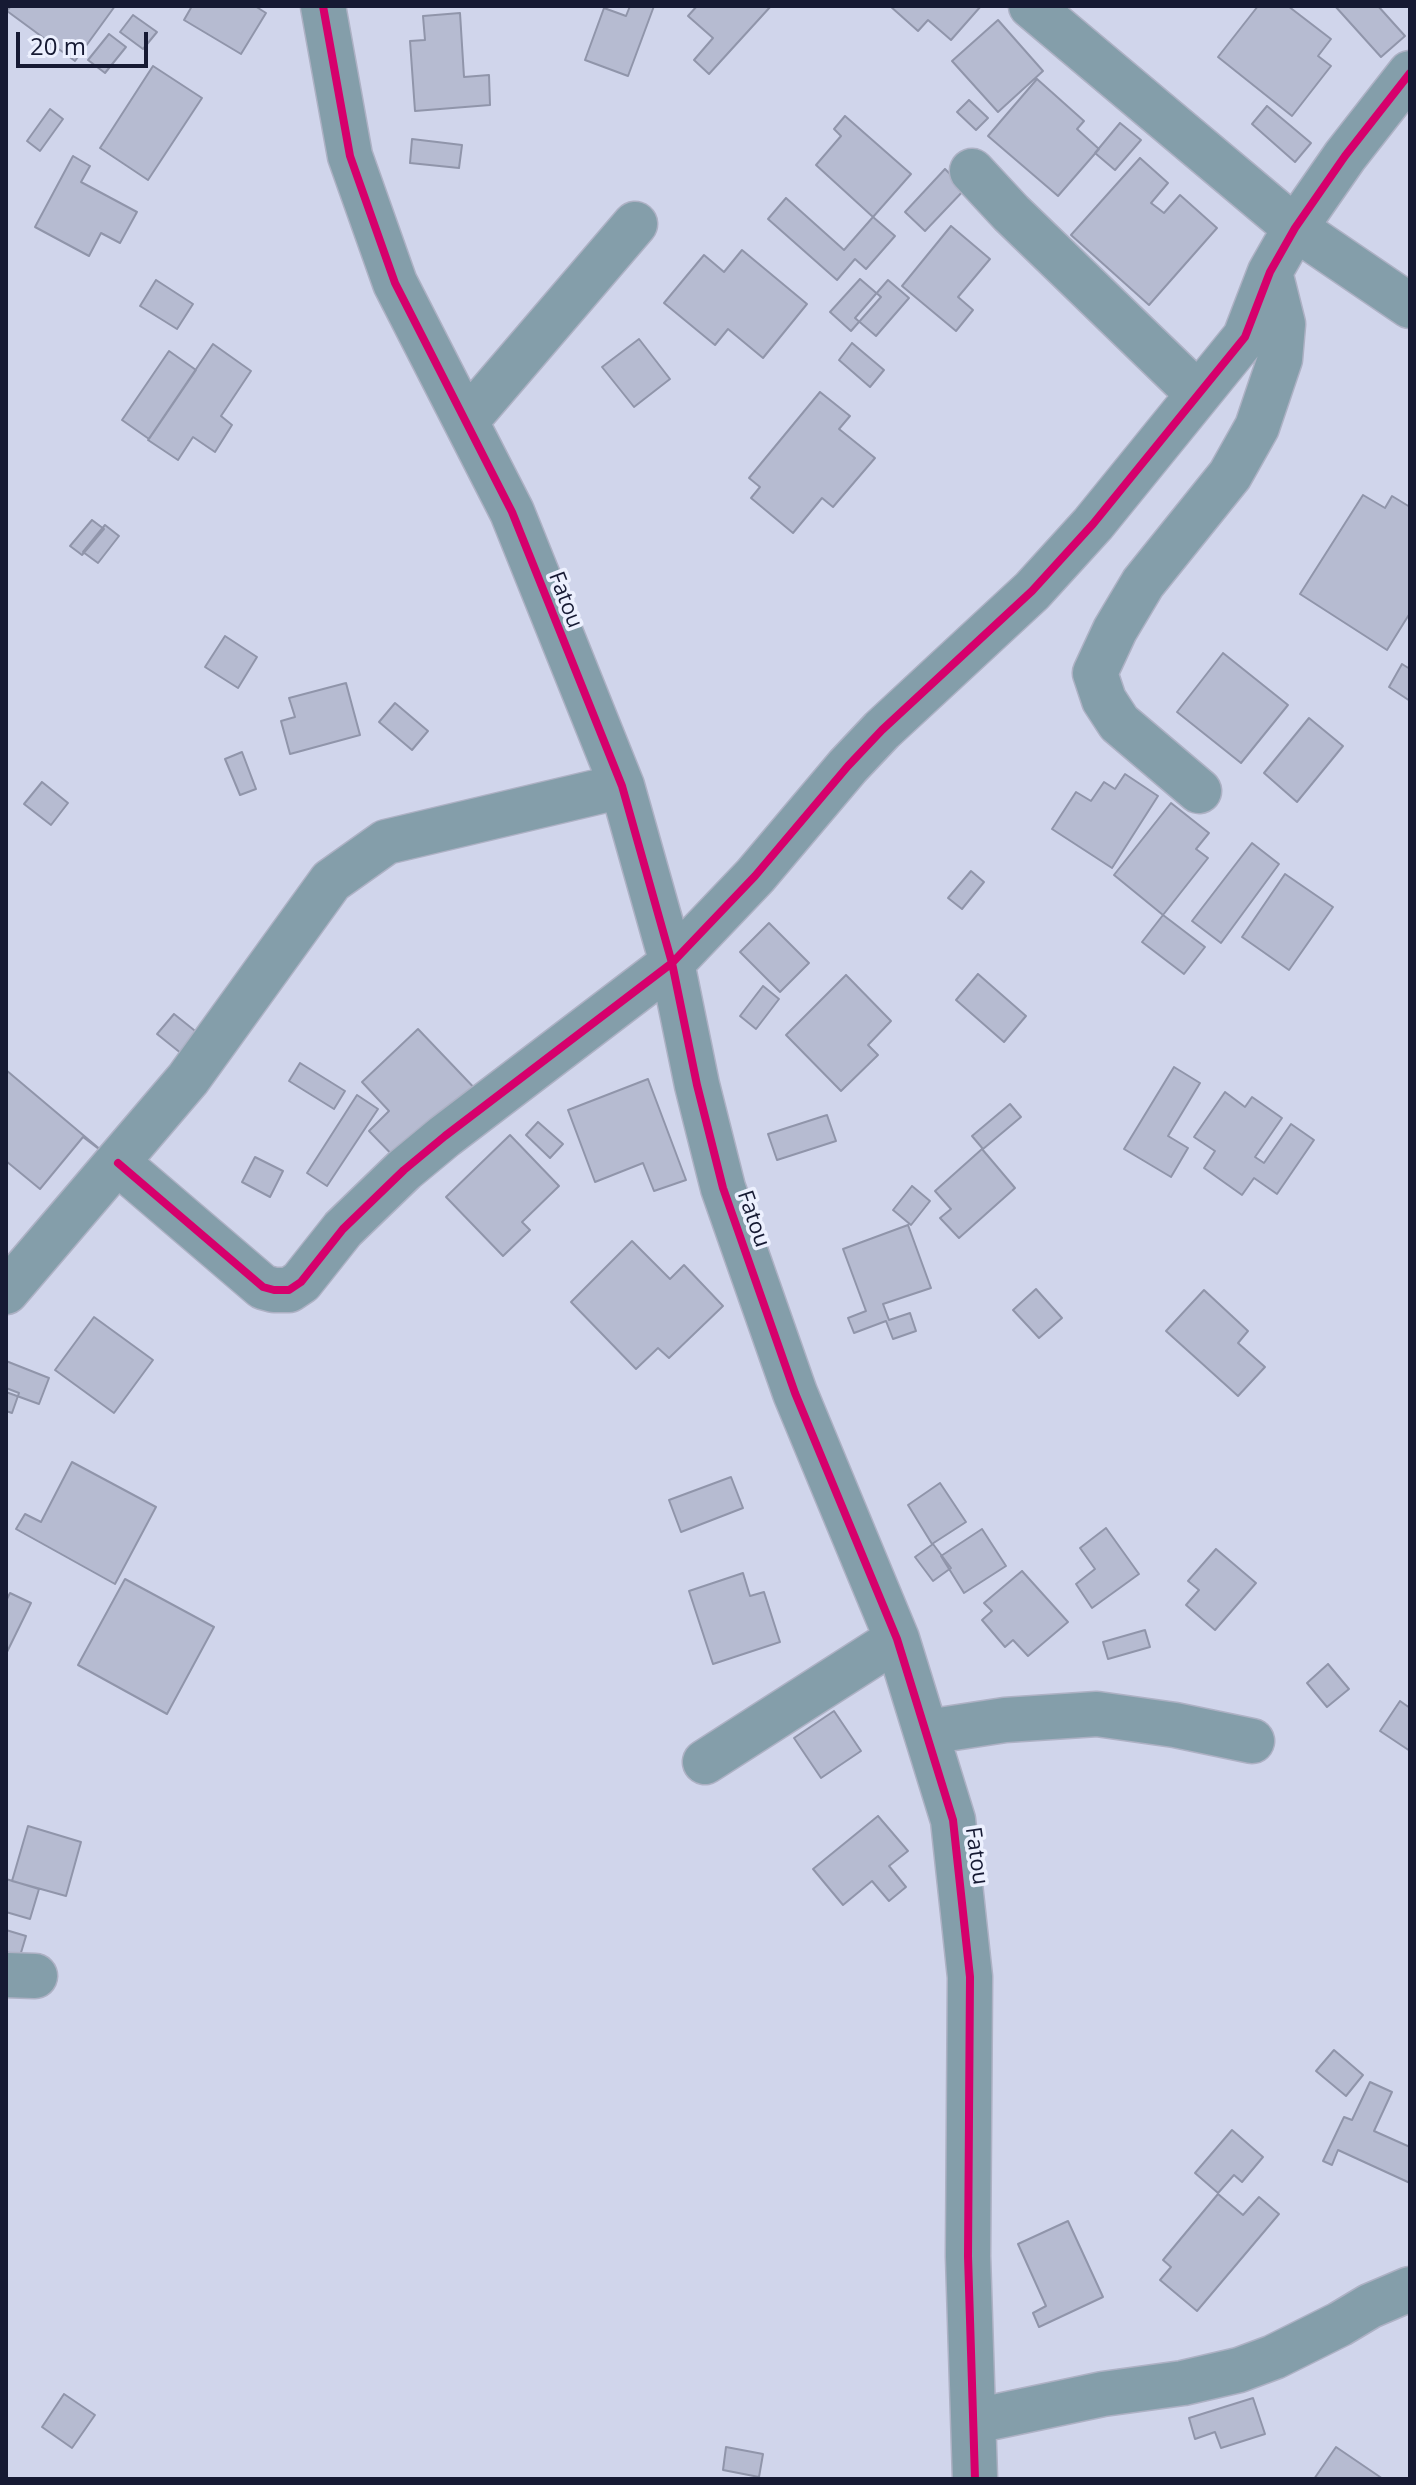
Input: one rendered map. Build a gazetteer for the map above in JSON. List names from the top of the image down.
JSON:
{
  "streets": {
    "street": ["Fatou"]
  },
  "scale_bar": "20 m"
}
